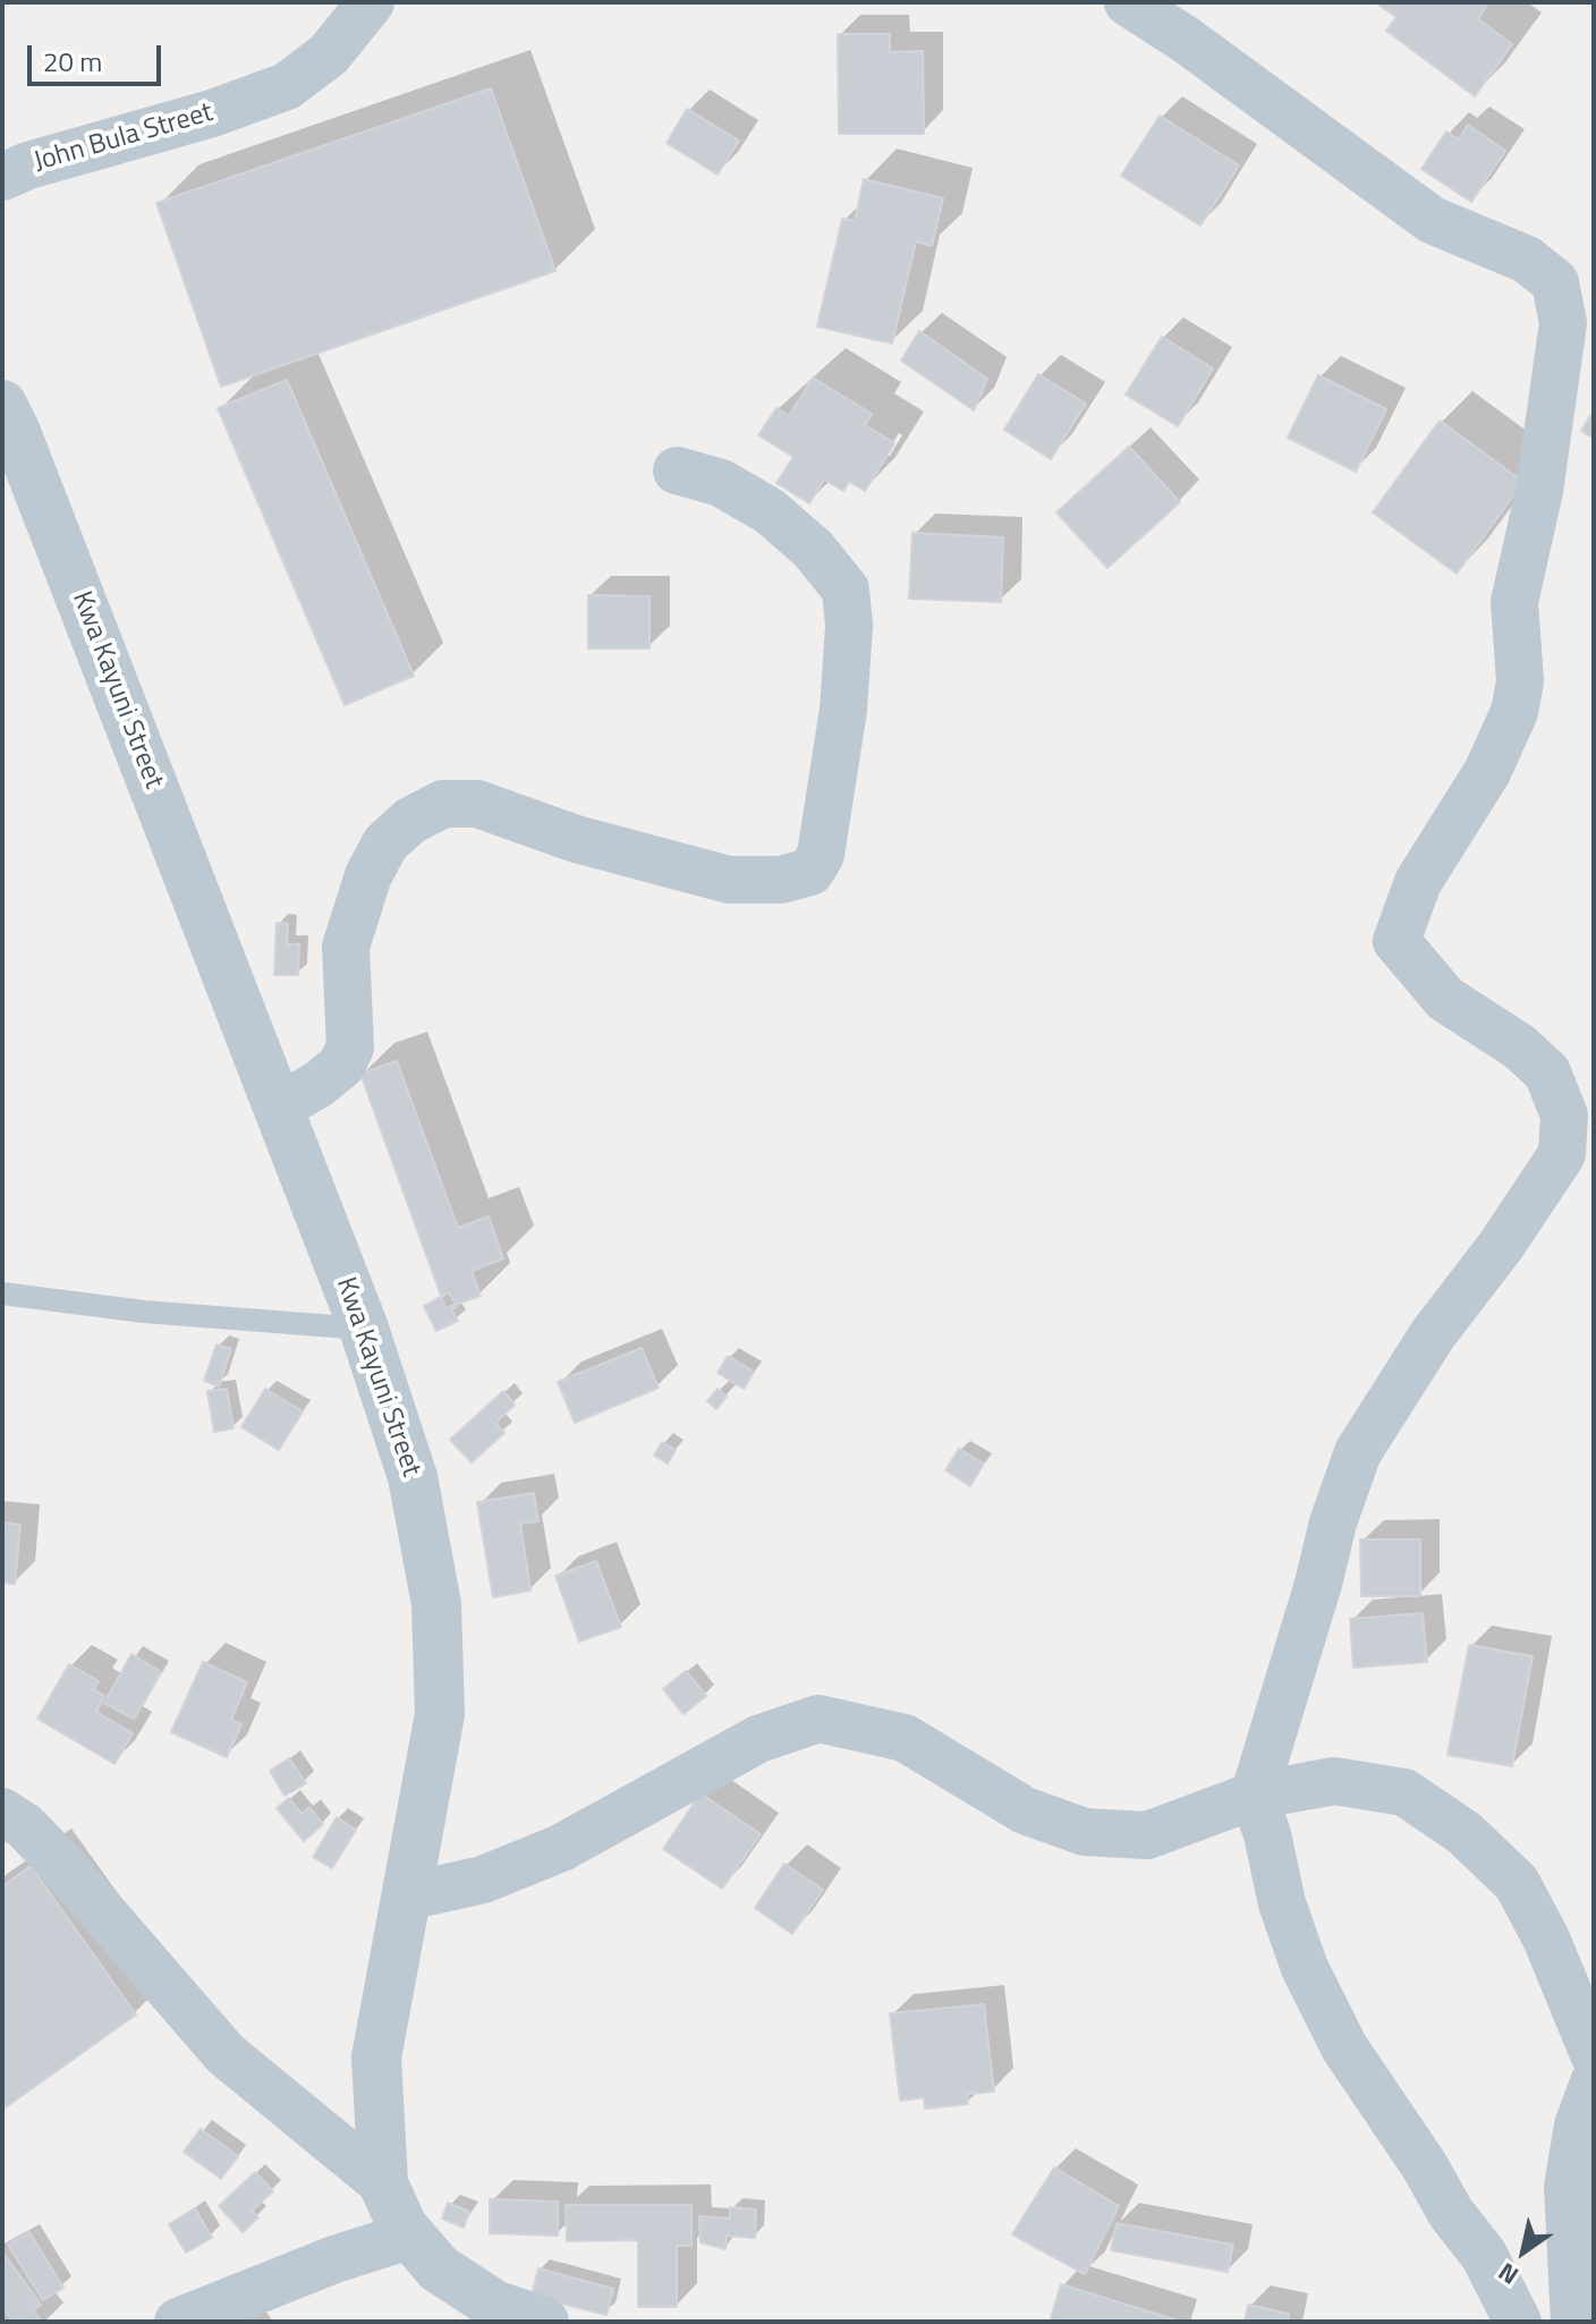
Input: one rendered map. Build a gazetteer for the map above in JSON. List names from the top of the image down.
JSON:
{
  "streets": {
    "street": ["John Bula Street", "Kwa Kayuni Street"]
  },
  "scale_bar": "20 m",
  "north": "bottom left"
}
